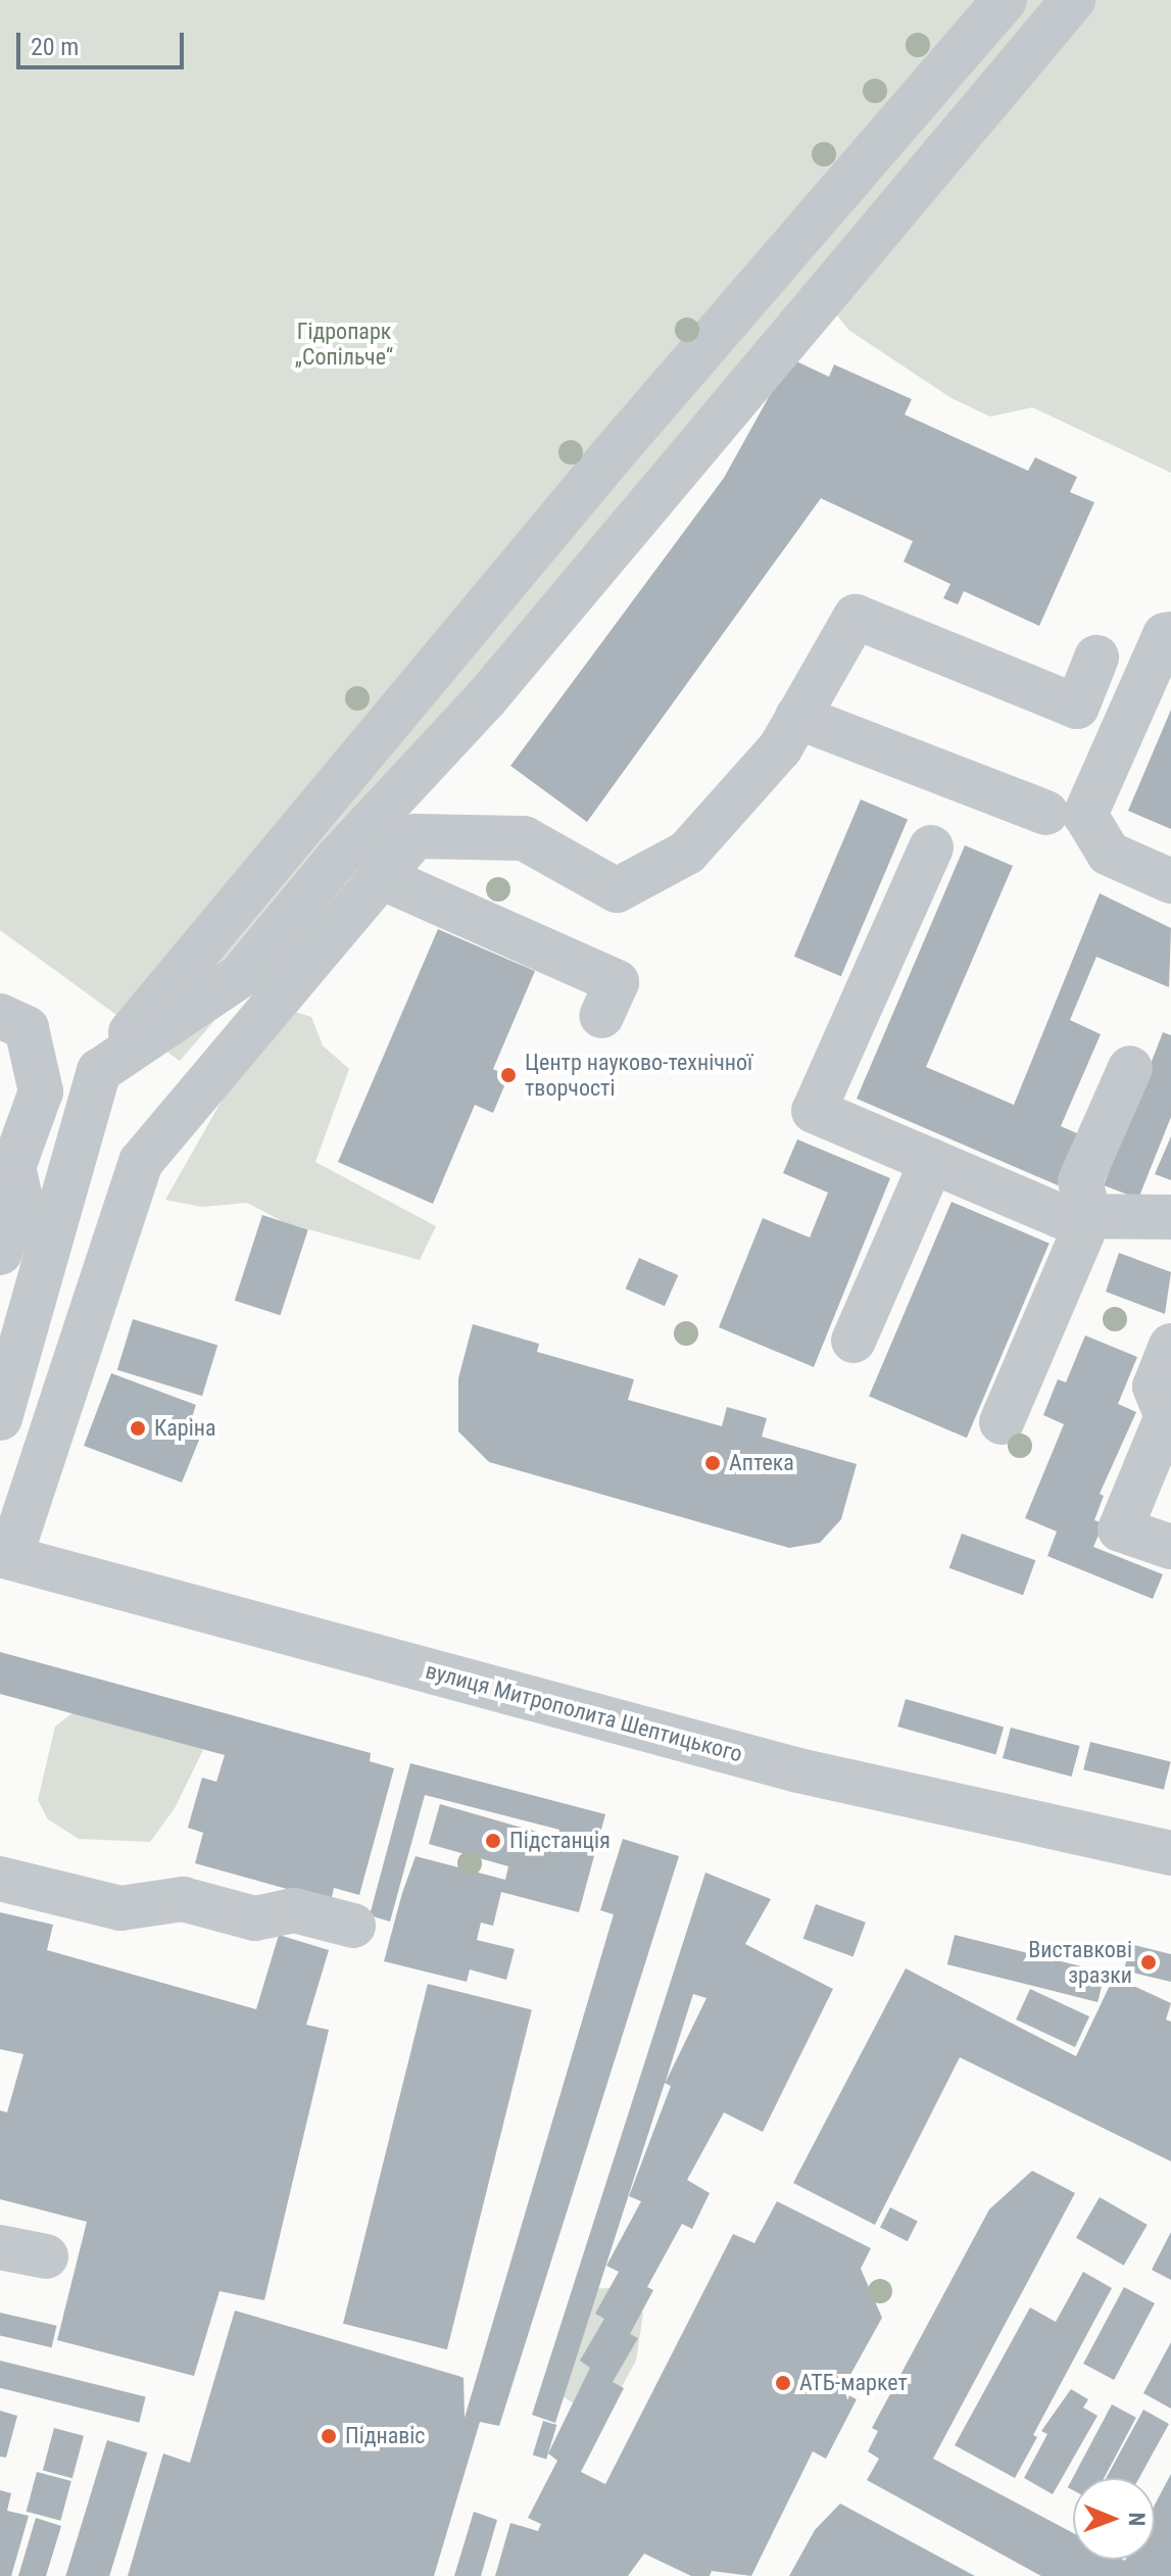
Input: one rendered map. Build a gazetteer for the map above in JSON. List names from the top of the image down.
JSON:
{
  "streets": {
    "street": ["вулиця Митрополита Шептицького"]
  },
  "parks": ["Гідропарк „Сопільче“"],
  "places": [
    "Центр науково-технічної творчості",
    "Каріна",
    "Аптека",
    "Підстанція",
    "Виставкові зразки",
    "АТБ-маркет",
    "Піднавіс"
  ],
  "scale_bar": "20 m",
  "north": "right"
}
